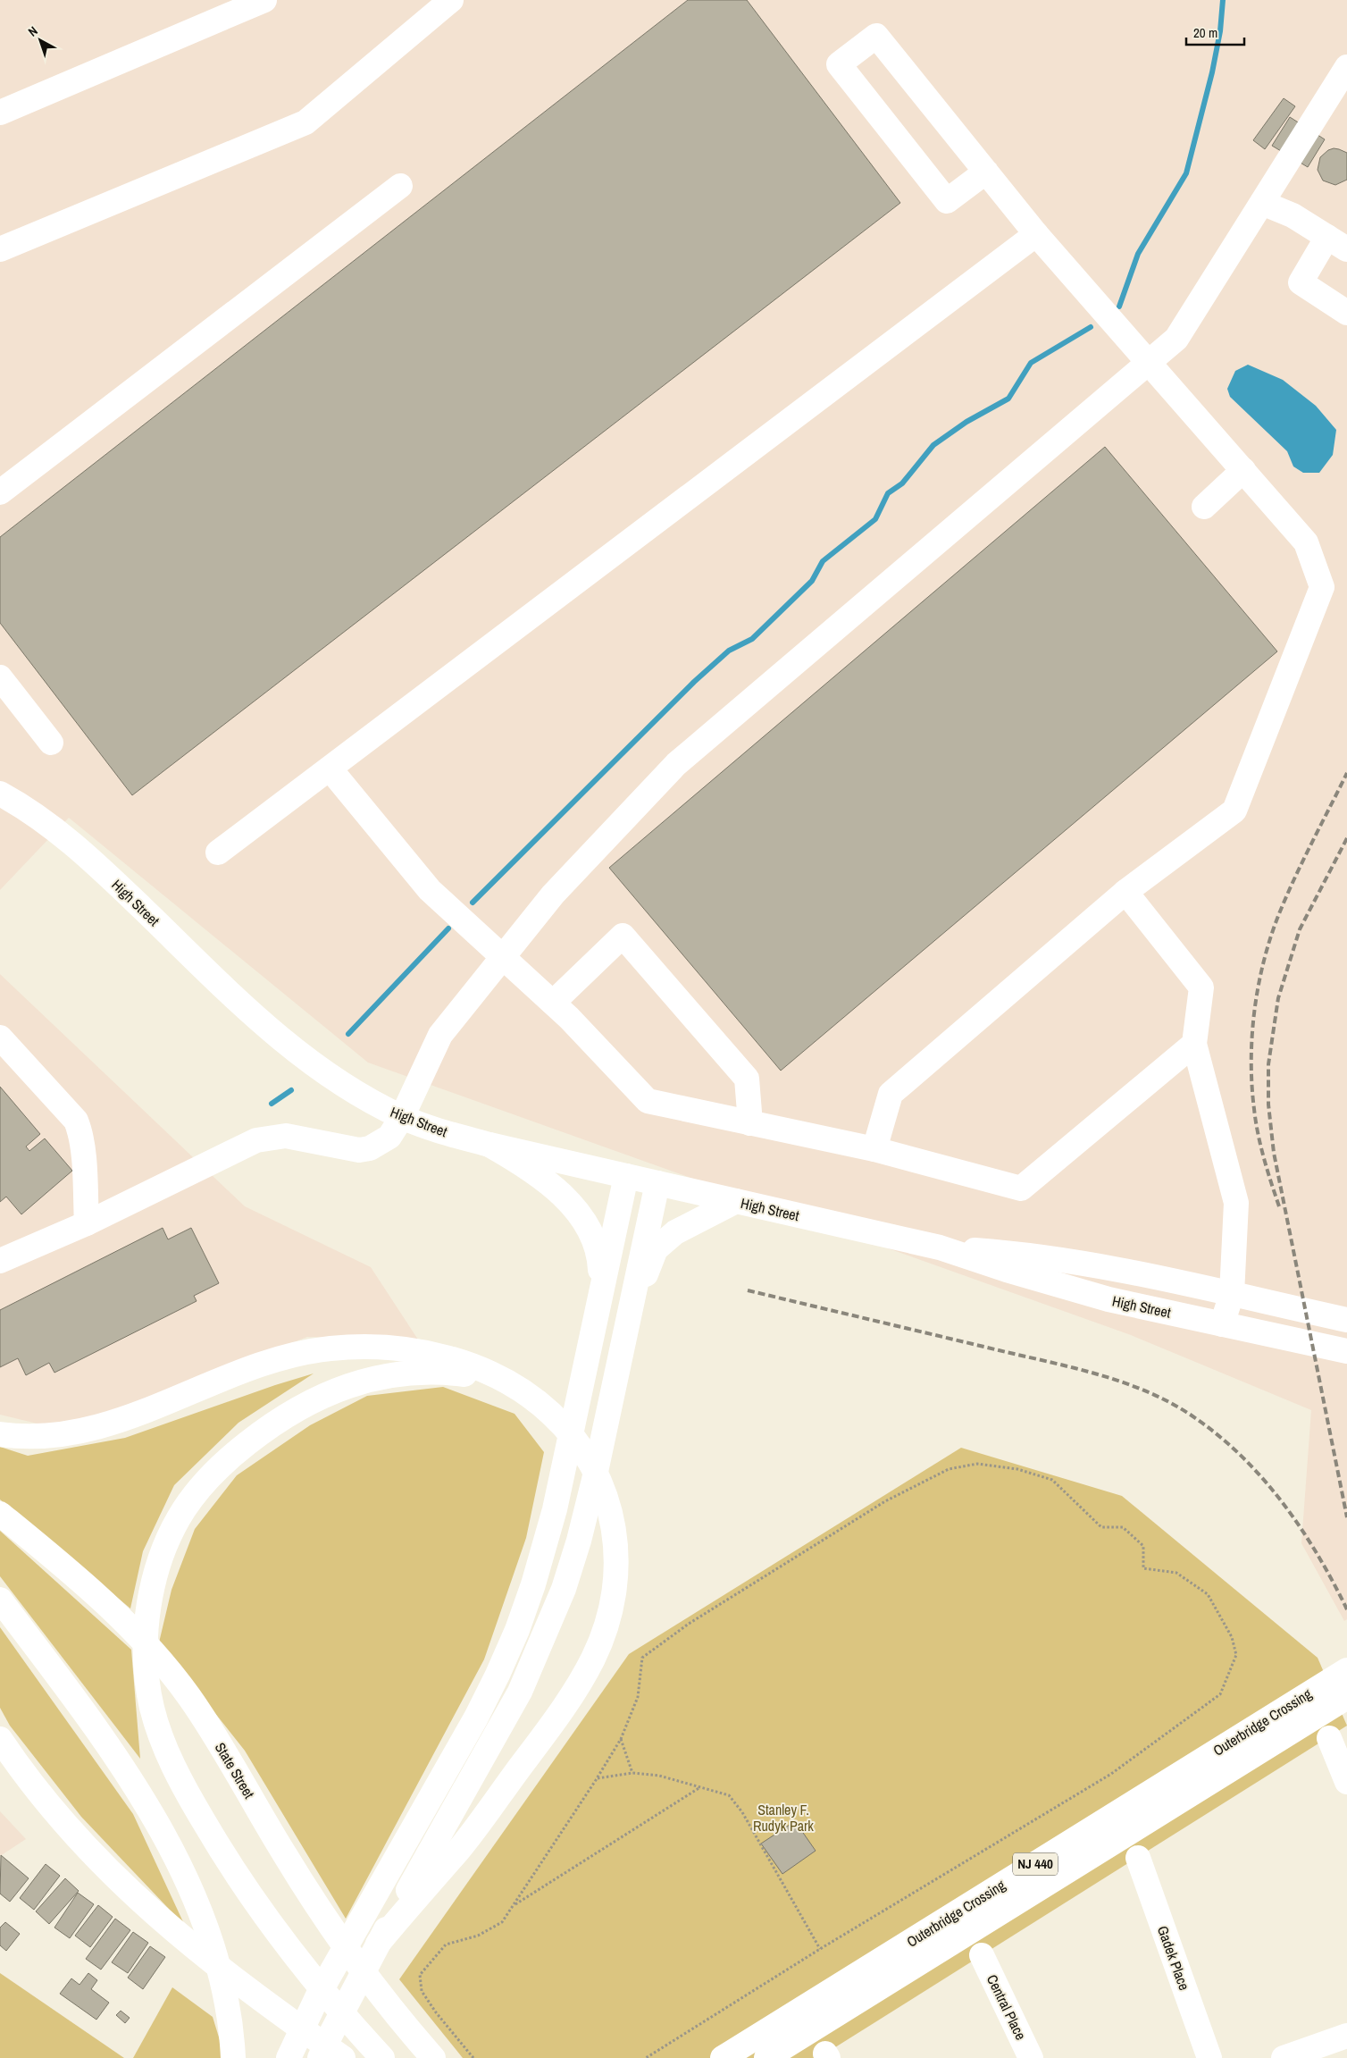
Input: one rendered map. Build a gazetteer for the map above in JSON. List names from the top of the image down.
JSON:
{
  "streets": {
    "main road": [
      "High Street",
      "Outerbridge Crossing",
      "State Street",
      "NJ 440",
      "Gadek Place",
      "Central Place"
    ]
  },
  "parks": ["Stanley F. Rudyk Park"],
  "scale_bar": "20 m",
  "north": "top left"
}
